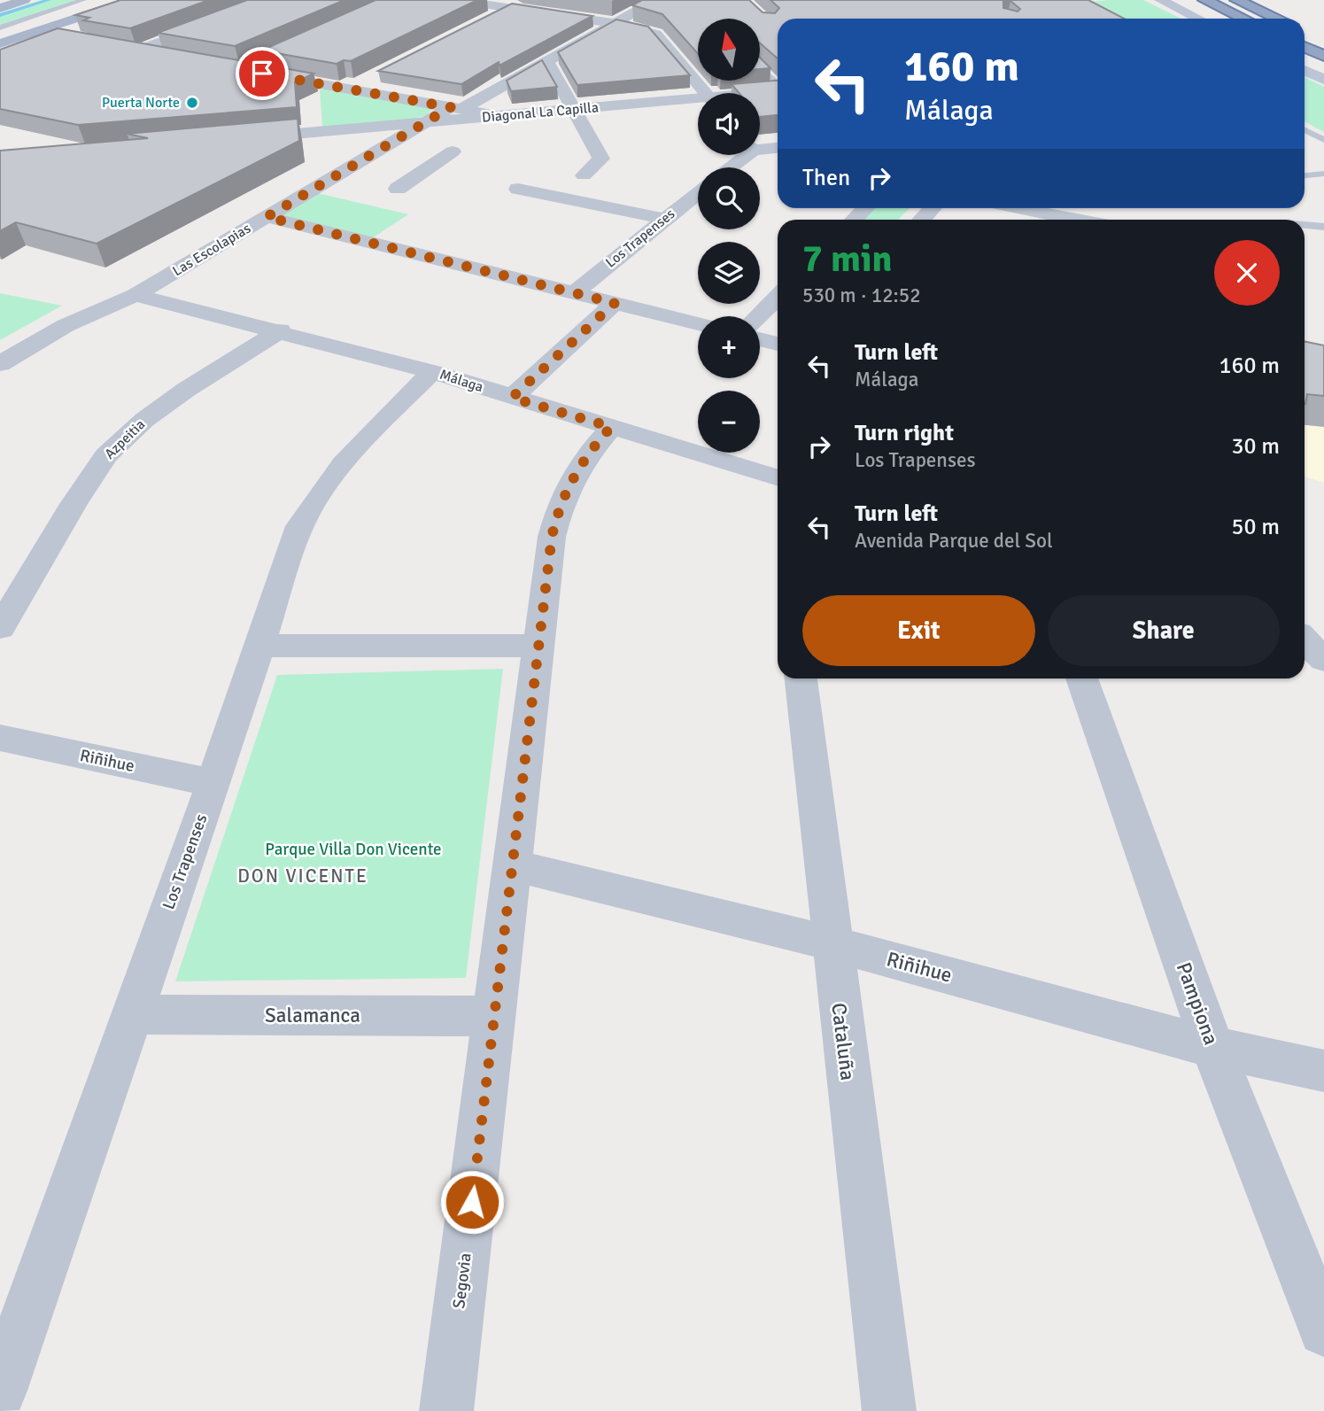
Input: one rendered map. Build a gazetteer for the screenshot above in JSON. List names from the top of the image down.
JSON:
{
  "streets": {
    "street": [
      "Diagonal La Capilla",
      "Los Trapenses",
      "Las Escolapias",
      "Málaga",
      "Azpeitia",
      "Riñihue",
      "Pampiona",
      "Salamanca",
      "Cataluña",
      "Segovia"
    ]
  },
  "crossings": [
    ["Diagonal La Capilla", "Las Escolapias"],
    ["Los Trapenses", "Málaga"],
    ["Los Trapenses", "Riñihue"],
    ["Los Trapenses", "Salamanca"],
    ["Las Escolapias", "Málaga"],
    ["Málaga", "Azpeitia"],
    ["Málaga", "Segovia"],
    ["Riñihue", "Pampiona"],
    ["Riñihue", "Cataluña"],
    ["Riñihue", "Segovia"],
    ["Salamanca", "Segovia"]
  ],
  "districts": ["DON VICENTE"],
  "parks": ["Parque Villa Don Vicente"],
  "places": ["Puerta Norte"],
  "north": "top",
  "page": {
    "map_buttons": ["+", "−"],
    "turn": ["160 m", "Málaga"],
    "then": "Then",
    "heading": ["7 min", "530 m · 12:52"],
    "list": [
      {
        "name": "Turn left",
        "note": "Málaga",
        "value": "160 m"
      },
      {
        "name": "Turn right",
        "note": "Los Trapenses",
        "value": "30 m"
      },
      {
        "name": "Turn left",
        "note": "Avenida Parque del Sol",
        "value": "50 m"
      }
    ],
    "buttons": ["Exit", "Share"]
  }
}
